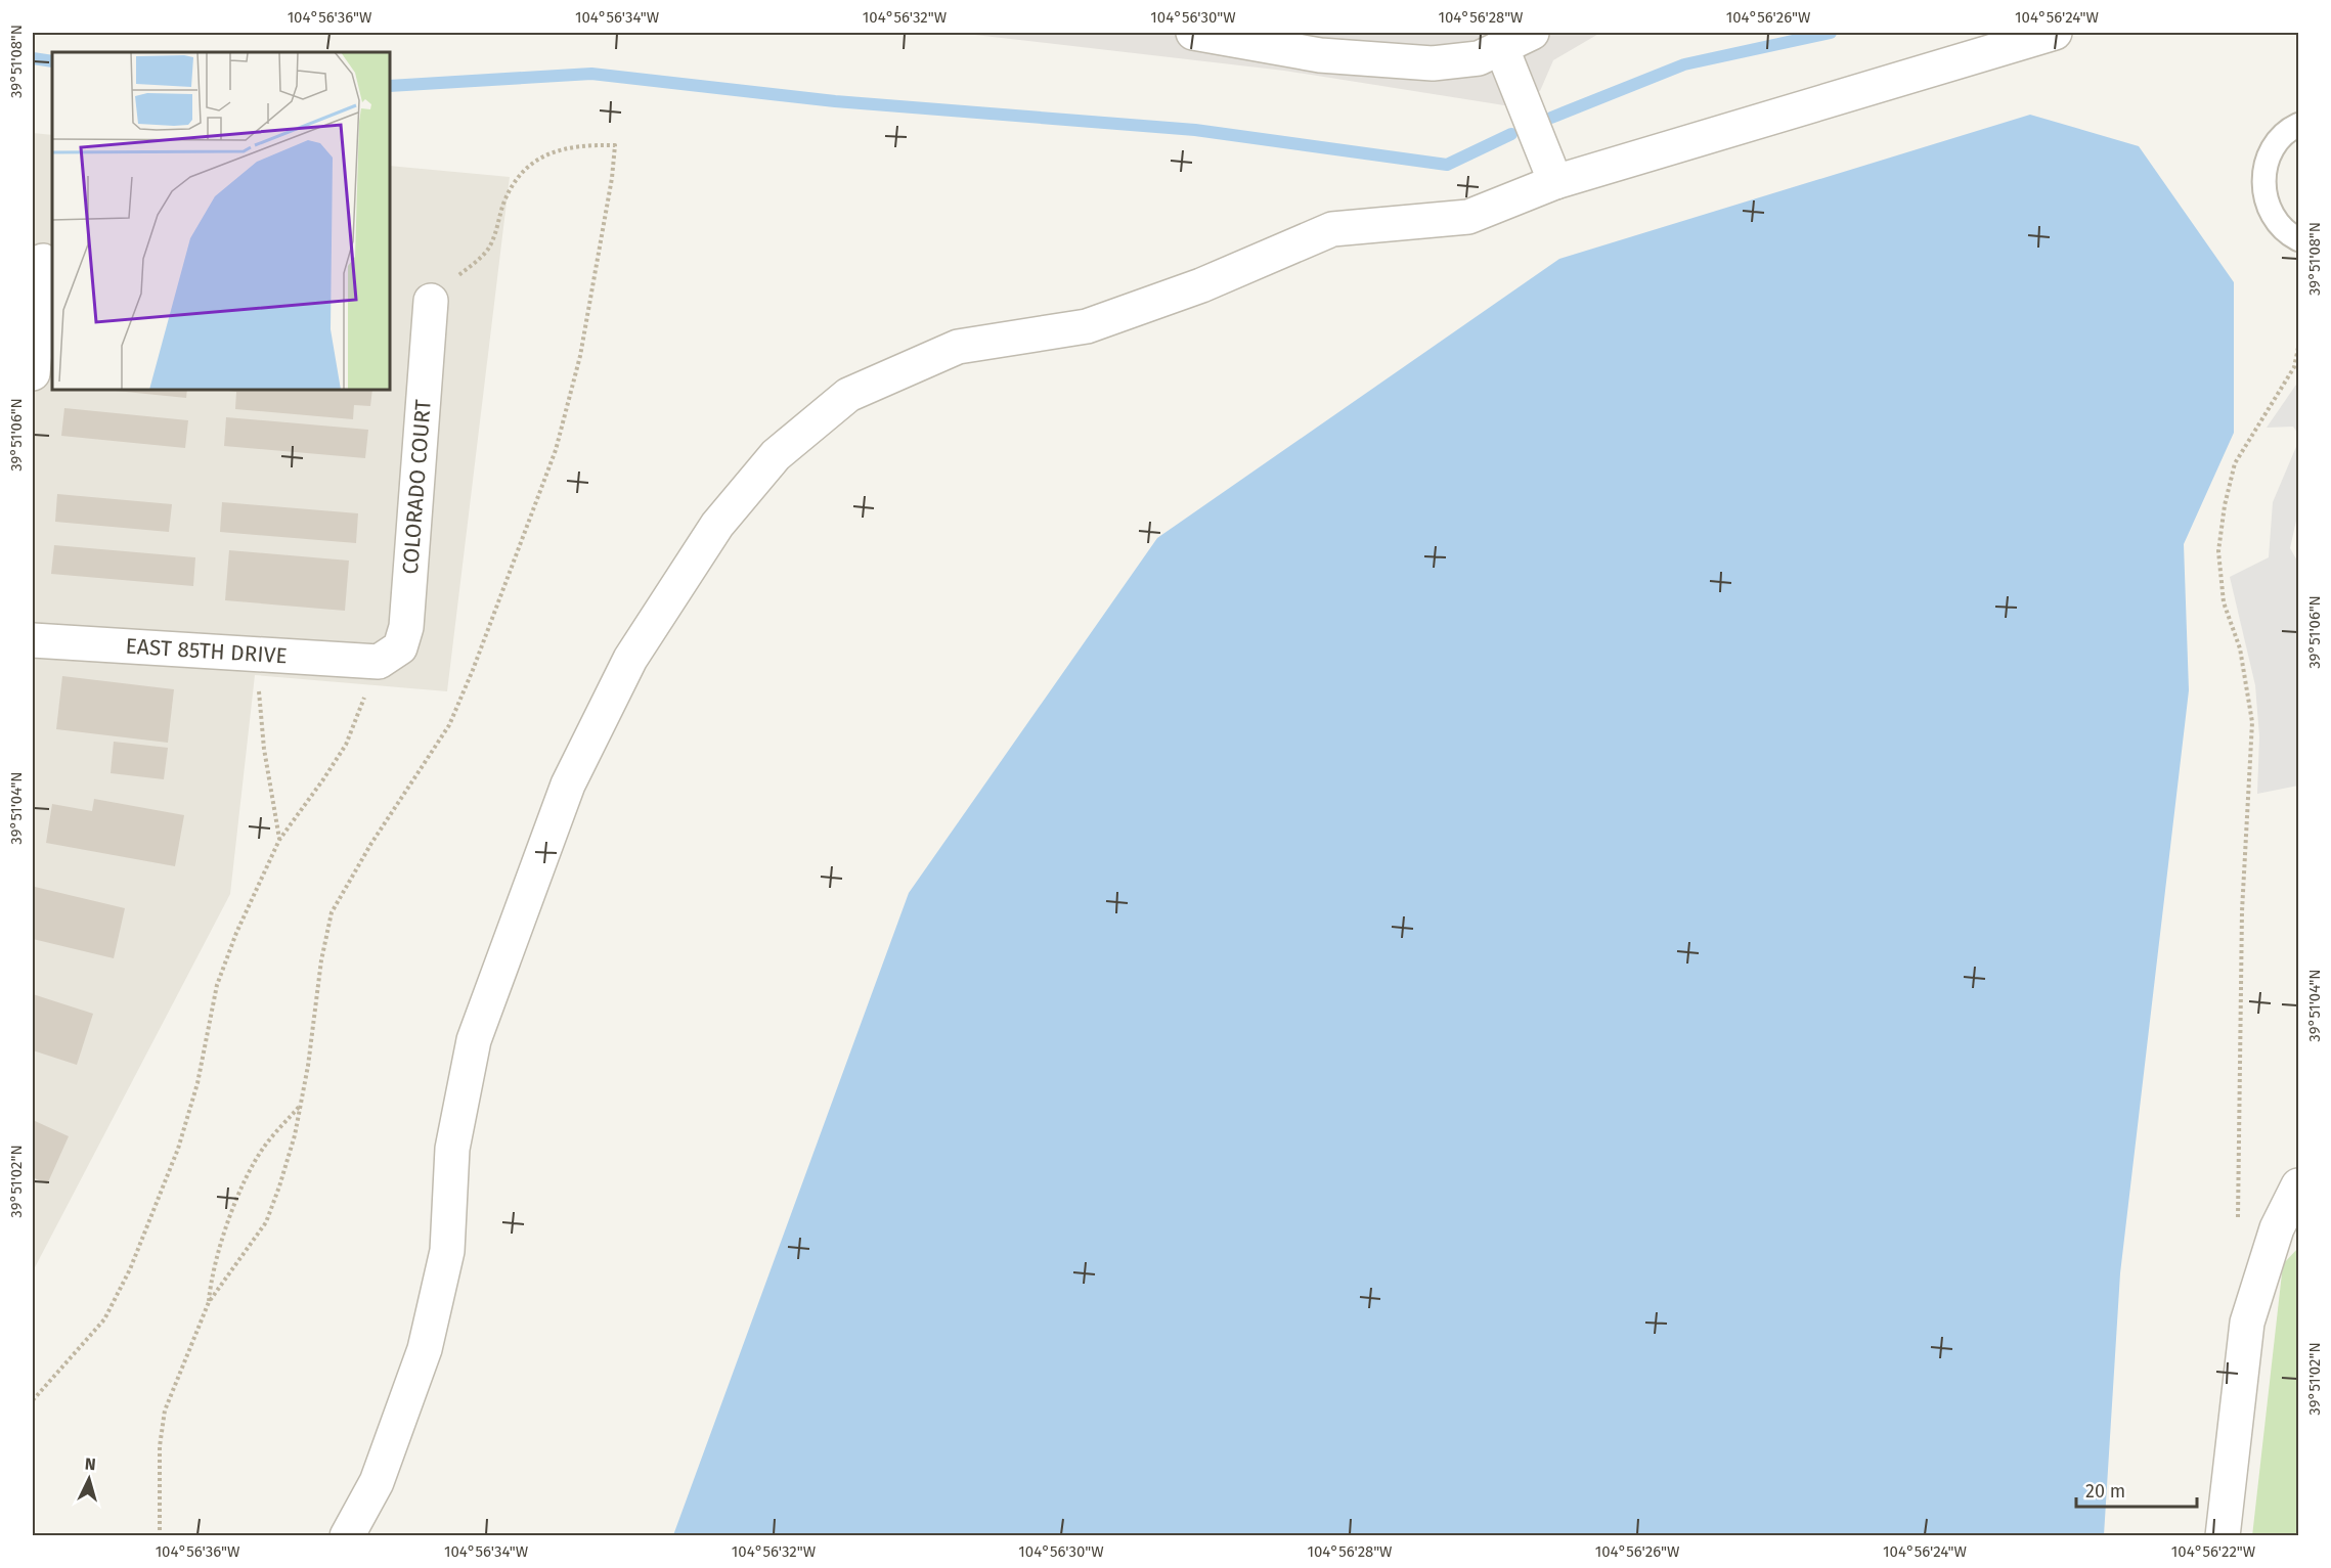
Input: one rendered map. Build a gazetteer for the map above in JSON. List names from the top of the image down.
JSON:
{
  "streets": {
    "street": ["COLORADO COURT", "EAST 85TH DRIVE"]
  },
  "crossings": [
    ["COLORADO COURT", "EAST 85TH DRIVE"]
  ],
  "scale_bar": "20 m",
  "north": "top",
  "coordinates": [
    "104°56'36\"W",
    "104°56'34\"W",
    "104°56'32\"W",
    "104°56'30\"W",
    "104°56'28\"W",
    "104°56'26\"W",
    "104°56'24\"W",
    "39°51'08\"N",
    "39°51'06\"N",
    "39°51'04\"N",
    "39°51'02\"N",
    "104°56'22\"W"
  ]
}
